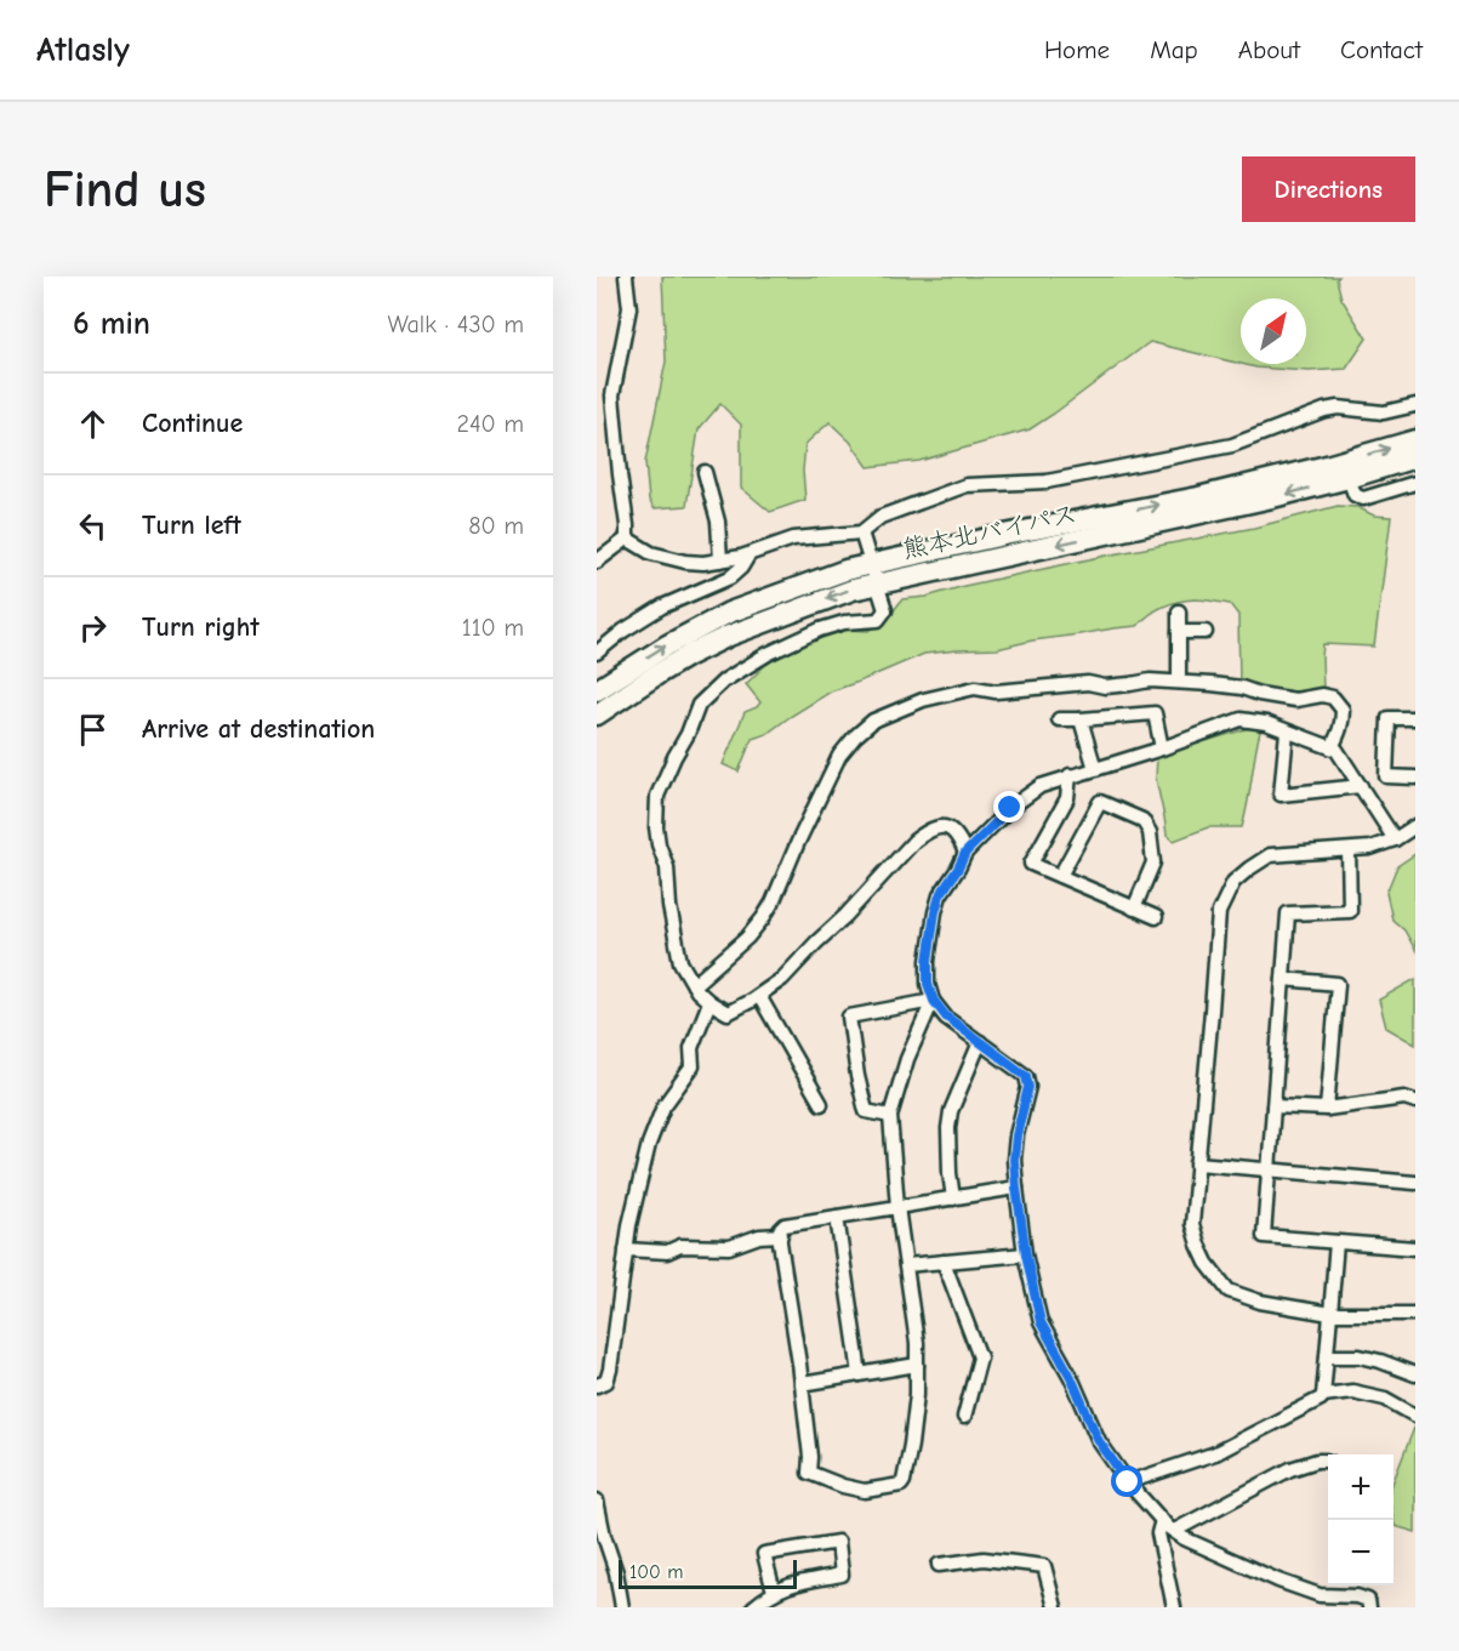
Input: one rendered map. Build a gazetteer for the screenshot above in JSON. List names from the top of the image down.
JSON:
{
  "streets": {
    "highway": ["熊本北バイパス"]
  },
  "scale_bar": "100 m",
  "north": "top right",
  "page": {
    "header": "Atlasly",
    "nav": [
      "Home",
      "Map",
      "About",
      "Contact"
    ],
    "buttons": "Directions",
    "title": "Find us",
    "heading": ["6 min", "Walk · 430 m"],
    "list": [
      ["Continue", "240 m"],
      ["Turn left", "80 m"],
      ["Turn right", "110 m"],
      "Arrive at destination"
    ],
    "map_buttons": ["+", "−"],
    "scale": "100 m"
  }
}
